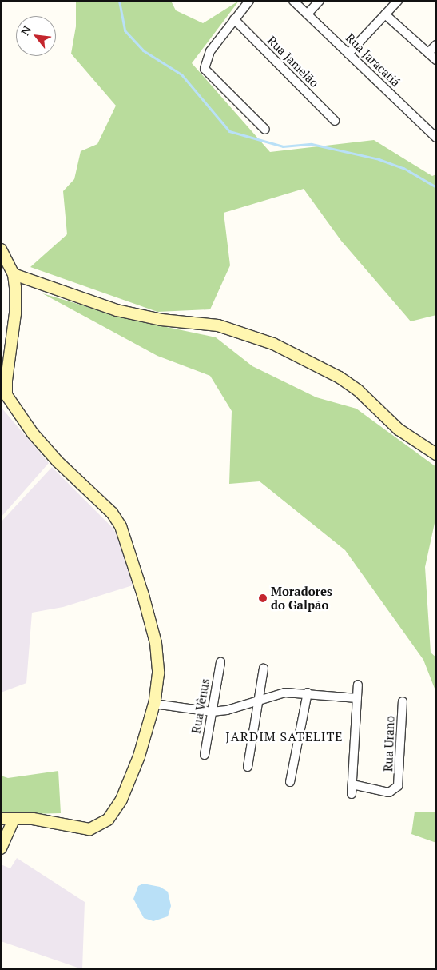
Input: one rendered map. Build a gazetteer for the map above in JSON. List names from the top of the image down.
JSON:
{
  "streets": {
    "street": [
      "Rua Jaracatiá",
      "Rua Jamelão",
      "Rua Vênus",
      "Rua Urano"
    ]
  },
  "districts": ["JARDIM SATELITE"],
  "places": ["Moradores do Galpão"],
  "north": "top left"
}
